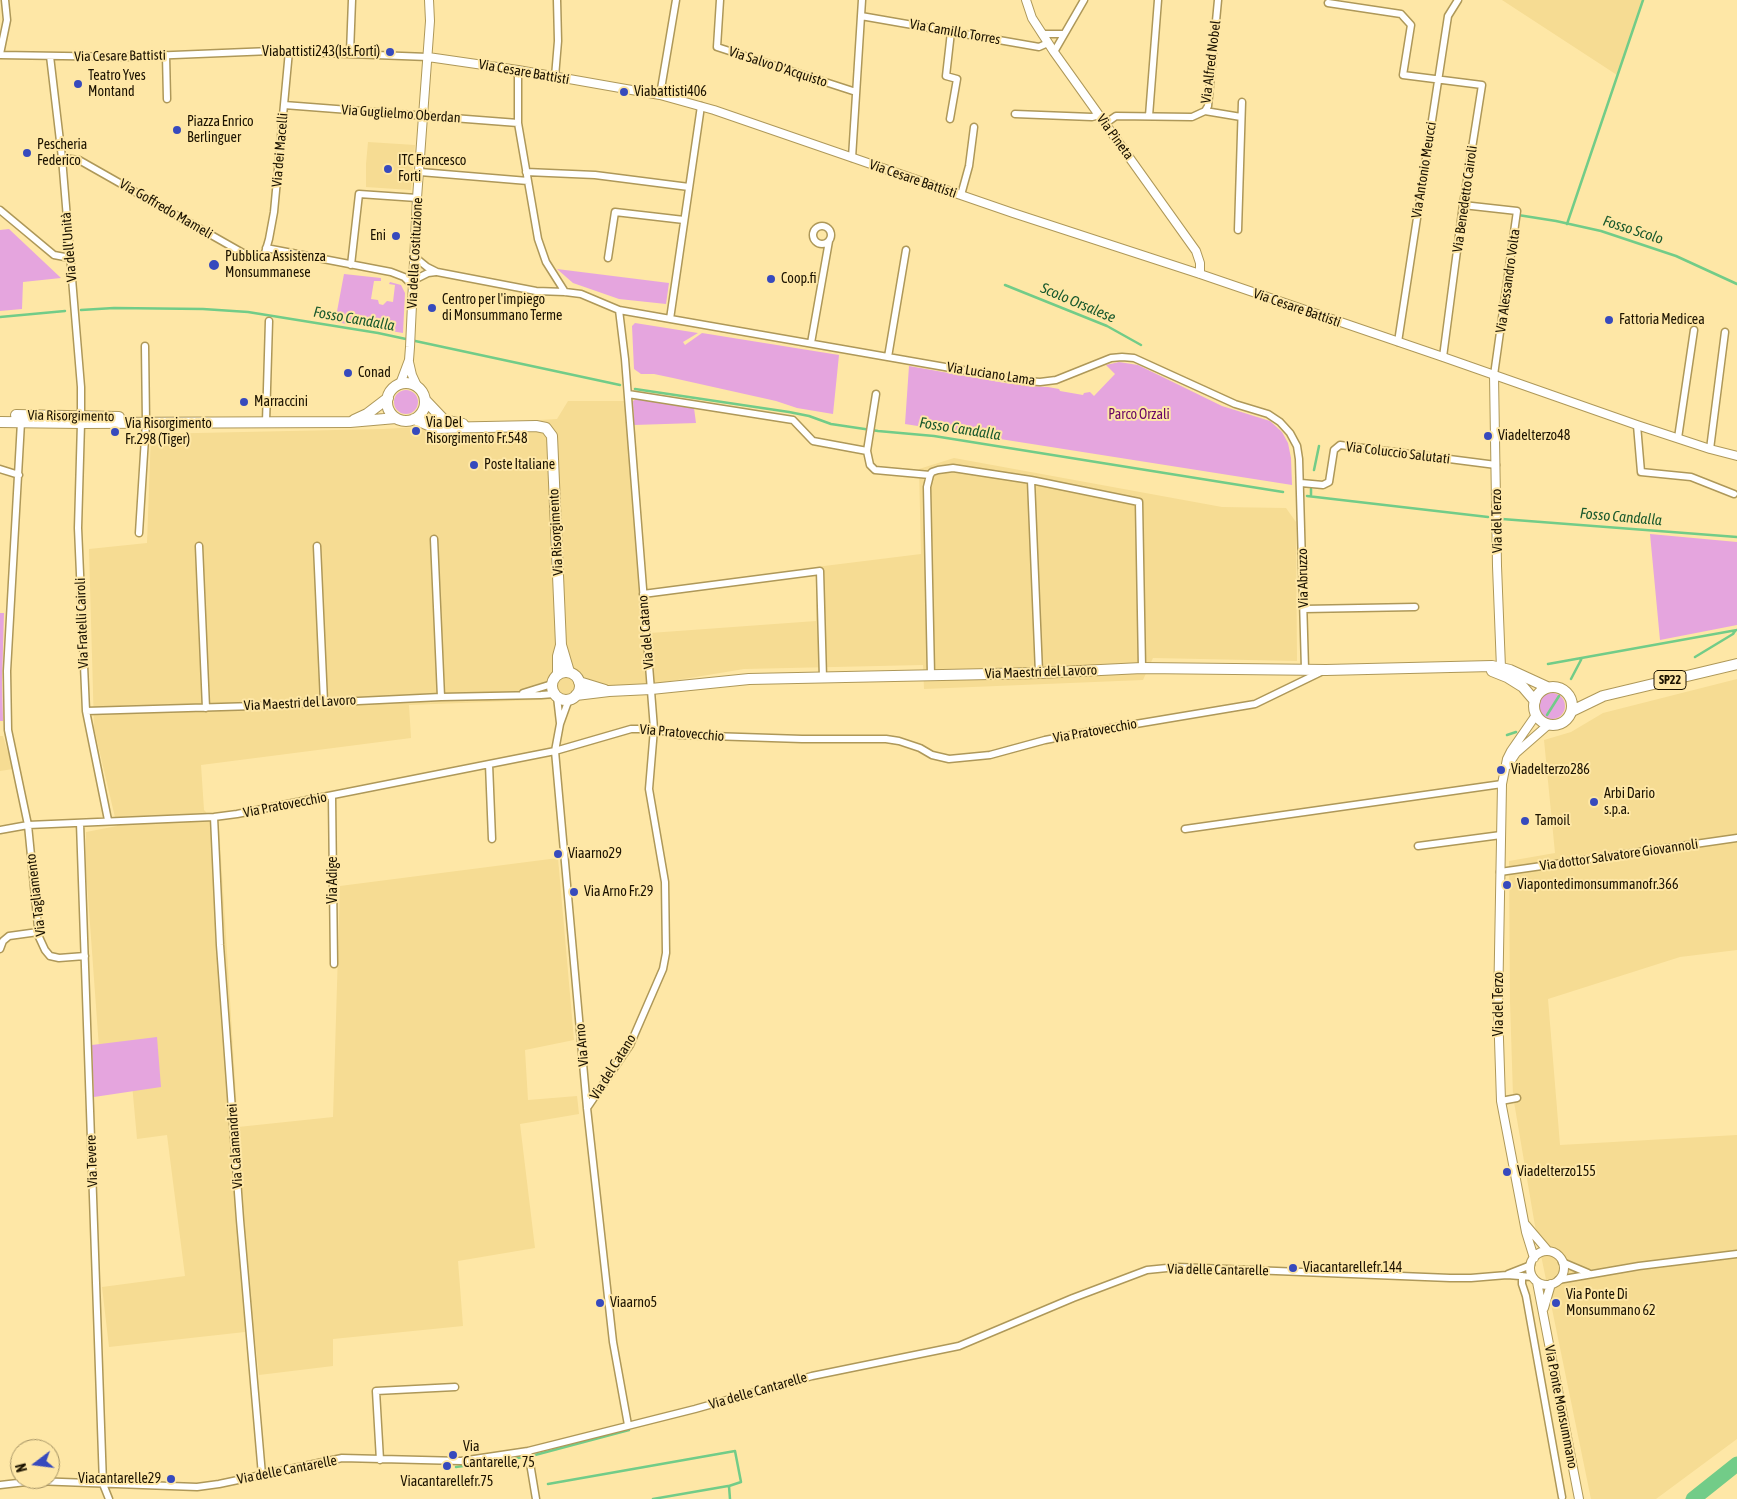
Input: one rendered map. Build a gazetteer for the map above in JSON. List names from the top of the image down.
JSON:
{
  "streets": {
    "main road": ["Via Risorgimento", "Via Maestri del Lavoro", "SP22"],
    "street": [
      "Via Camillo Torres",
      "Via Cesare Battisti",
      "Via Alfred Nobel",
      "Via Salvo D'Acquisto",
      "Via Guglielmo Oberdan",
      "Via Pineta",
      "Via dei Macelli",
      "Via Antonio Meucci",
      "Via Benedetto Cairoli",
      "Via Goffredo Mameli",
      "Via dell'Unità",
      "Via della Costituzione",
      "Via Alessandro Volta",
      "Via Luciano Lama",
      "Via Coluccio Salutati",
      "Via del Terzo",
      "Via Abruzzo",
      "Via Fratelli Cairoli",
      "Via del Catano",
      "Via Pratovecchio",
      "Via dottor Salvatore Giovannoli",
      "Via Adige",
      "Via Tagliamento",
      "Via Arno",
      "Via Calamandrei",
      "Via Tevere",
      "Via delle Cantarelle",
      "Via Ponte Monsummano"
    ]
  },
  "crossings": [
    ["Via Camillo Torres", "Via Pineta"],
    ["Via Cesare Battisti", "Via Pineta"],
    ["Via Cesare Battisti", "Via dei Macelli"],
    ["Via Cesare Battisti", "Via Antonio Meucci"],
    ["Via Cesare Battisti", "Via Benedetto Cairoli"],
    ["Via Cesare Battisti", "Via dell'Unità"],
    ["Via Cesare Battisti", "Via della Costituzione"],
    ["Via Cesare Battisti", "Via Alessandro Volta"],
    ["Via Cesare Battisti", "Via del Terzo"],
    ["Via Alfred Nobel", "Via Pineta"],
    ["Via Guglielmo Oberdan", "Via dei Macelli"],
    ["Via Guglielmo Oberdan", "Via della Costituzione"],
    ["Via dei Macelli", "Via Goffredo Mameli"],
    ["Via Antonio Meucci", "Via Benedetto Cairoli"],
    ["Via Benedetto Cairoli", "Via Alessandro Volta"],
    ["Via Goffredo Mameli", "Via dell'Unità"],
    ["Via dell'Unità", "Via Risorgimento"],
    ["Via dell'Unità", "Via Fratelli Cairoli"],
    ["Via della Costituzione", "Via Risorgimento"],
    ["Via Alessandro Volta", "Via del Terzo"],
    ["Via Luciano Lama", "Via Coluccio Salutati"],
    ["Via Luciano Lama", "Via Abruzzo"],
    ["Via Luciano Lama", "Via del Catano"],
    ["Via Risorgimento", "Via Fratelli Cairoli"],
    ["Via Risorgimento", "Via Maestri del Lavoro"],
    ["Via Risorgimento", "Via Tagliamento"],
    ["Via Risorgimento", "Via Arno"],
    ["Via Coluccio Salutati", "Via del Terzo"],
    ["Via Coluccio Salutati", "Via Abruzzo"],
    ["Via del Terzo", "Via dottor Salvatore Giovannoli"],
    ["Via del Terzo", "Via delle Cantarelle"],
    ["Via del Terzo", "Via Ponte Monsummano"],
    ["Via Abruzzo", "Via Maestri del Lavoro"],
    ["Via Fratelli Cairoli", "Via Maestri del Lavoro"],
    ["Via Fratelli Cairoli", "Via Pratovecchio"],
    ["Via del Catano", "Via Maestri del Lavoro"],
    ["Via del Catano", "Via Pratovecchio"],
    ["Via del Catano", "Via Arno"],
    ["Via Maestri del Lavoro", "Via Pratovecchio"],
    ["Via Maestri del Lavoro", "Via Arno"],
    ["Via Pratovecchio", "Via Adige"],
    ["Via Pratovecchio", "Via Tagliamento"],
    ["Via Pratovecchio", "Via Arno"],
    ["Via Pratovecchio", "Via Calamandrei"],
    ["Via Pratovecchio", "Via Tevere"],
    ["Via Tagliamento", "Via Tevere"],
    ["Via Arno", "Via delle Cantarelle"],
    ["Via Calamandrei", "Via delle Cantarelle"],
    ["Via Tevere", "Via delle Cantarelle"],
    ["Via delle Cantarelle", "Via Ponte Monsummano"]
  ],
  "water": ["Fosso Scolo", "Scolo Orsalese", "Fosso Candalla"],
  "parks": ["Parco Orzali"],
  "places": [
    "Viabattisti243(Ist.Forti)",
    "Teatro Yves Montand",
    "Viabattisti406",
    "Piazza Enrico Berlinguer",
    "Pescheria Federico",
    "ITC Francesco Forti",
    "Eni",
    "Pubblica Assistenza Monsummanese",
    "Coop.fi",
    "Centro per l'impiego di Monsummano Terme",
    "Fattoria Medicea",
    "Conad",
    "Marraccini",
    "Via Del Risorgimento Fr.548",
    "Via Risorgimento Fr.298 (Tiger)",
    "Viadelterzo48",
    "Poste Italiane",
    "Viadelterzo286",
    "Arbi Dario s.p.a.",
    "Tamoil",
    "Viaarno29",
    "Viapontedimonsummanofr.366",
    "Via Arno Fr.29",
    "Viadelterzo155",
    "Viacantarellefr.144",
    "Viaarno5",
    "Via Ponte Di Monsummano 62",
    "Via Cantarelle, 75",
    "Viacantarellefr.75",
    "Viacantarelle29"
  ],
  "north": "left"
}
